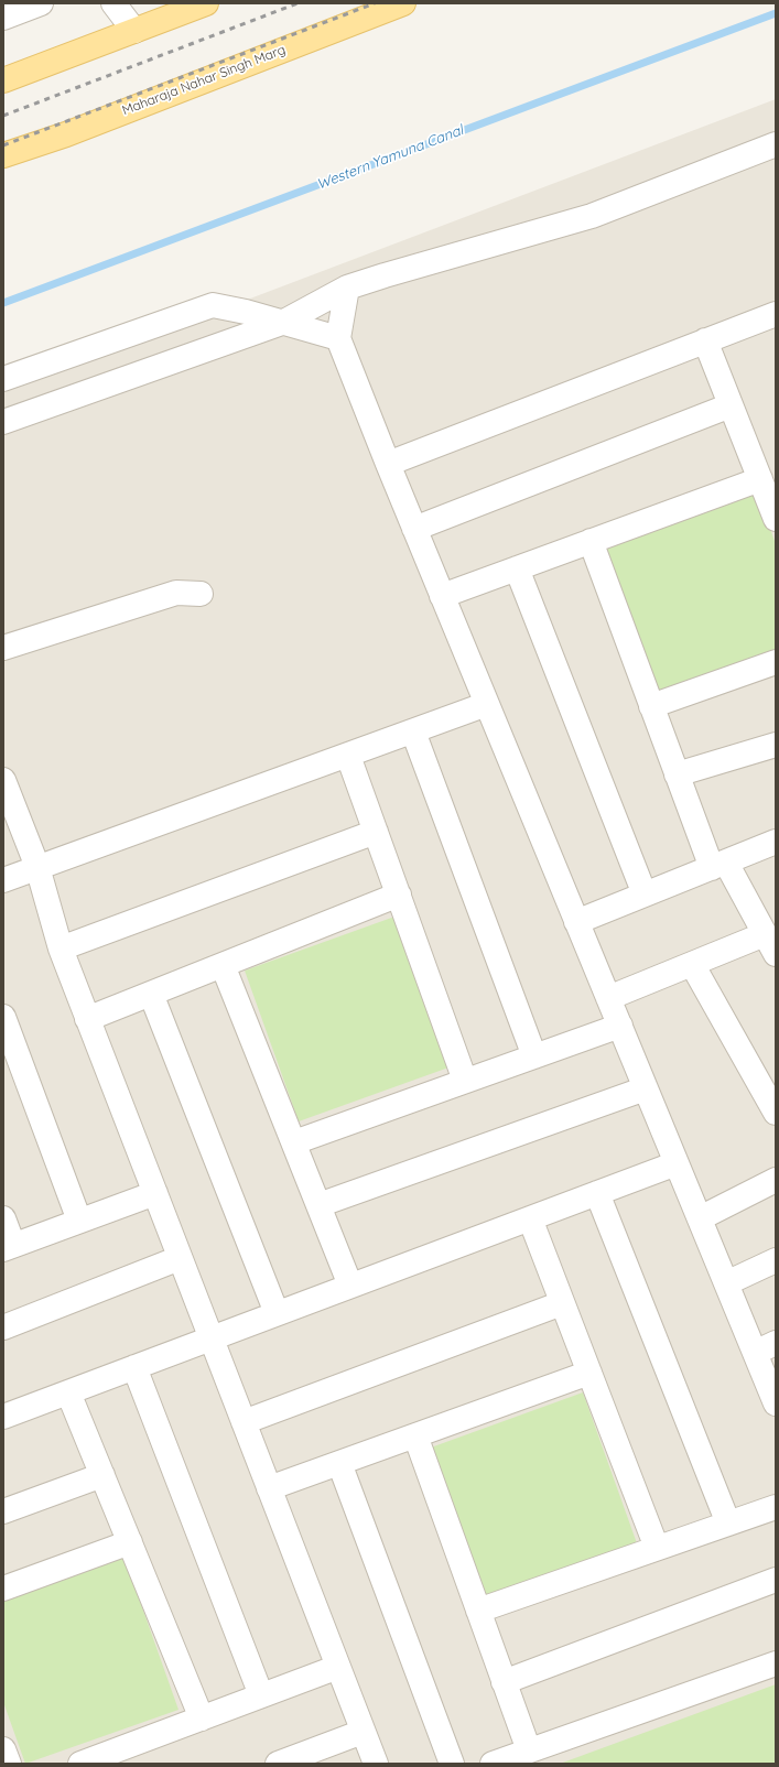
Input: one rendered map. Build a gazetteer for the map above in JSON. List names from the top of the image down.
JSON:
{
  "streets": {
    "main road": ["Maharaja Nahar Singh Marg"]
  },
  "water": ["Western Yamuna Canal"]
}
